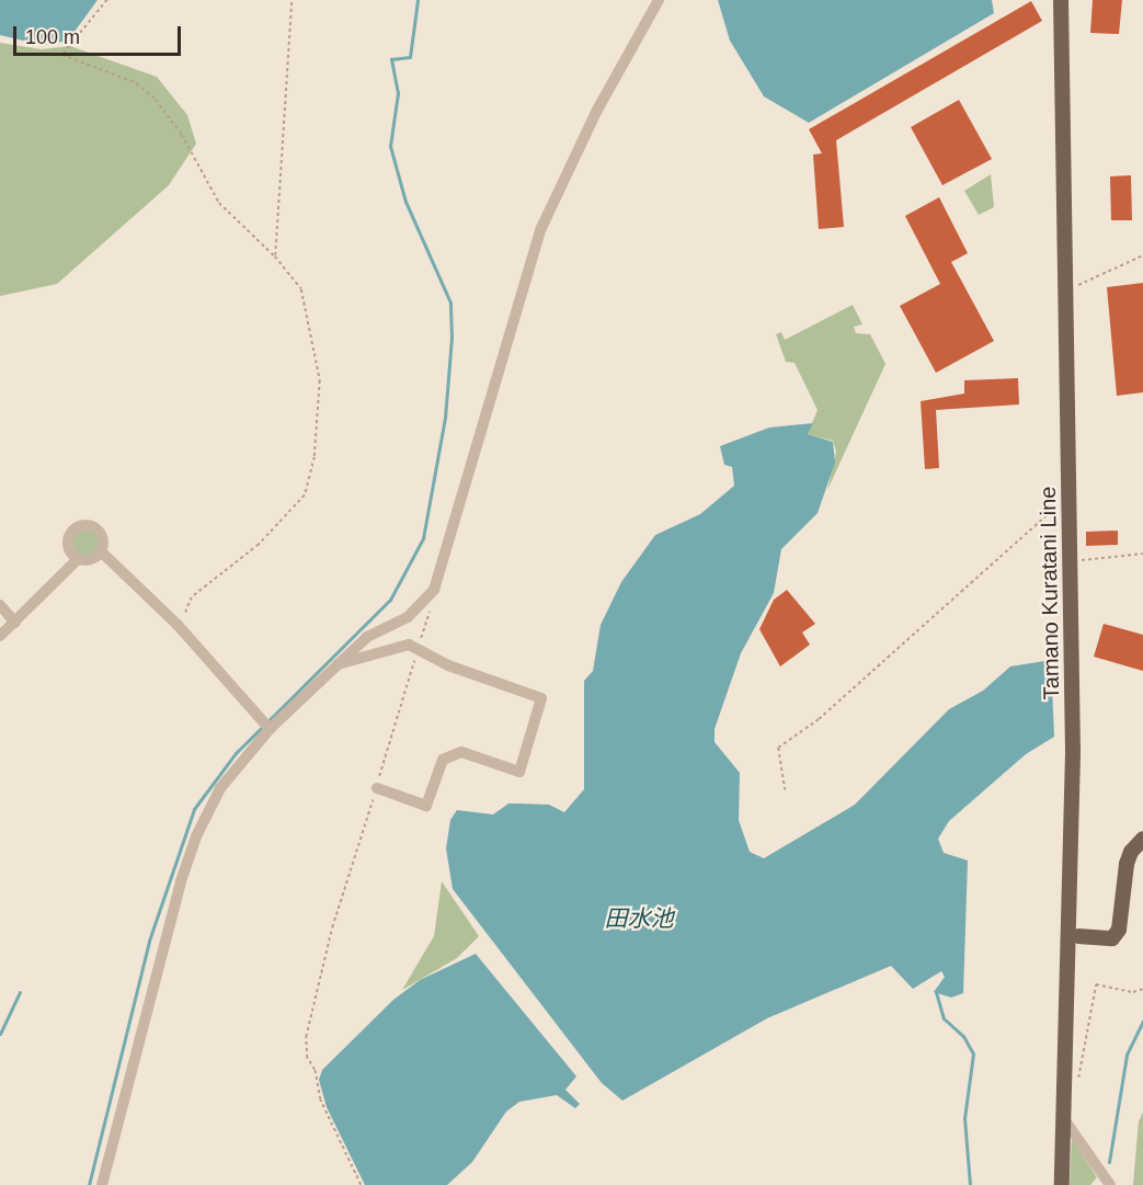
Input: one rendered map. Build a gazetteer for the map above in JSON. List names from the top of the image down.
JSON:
{
  "streets": {
    "main road": ["Tamano Kuratani Line"]
  },
  "water": ["田水池"],
  "scale_bar": "100 m"
}
